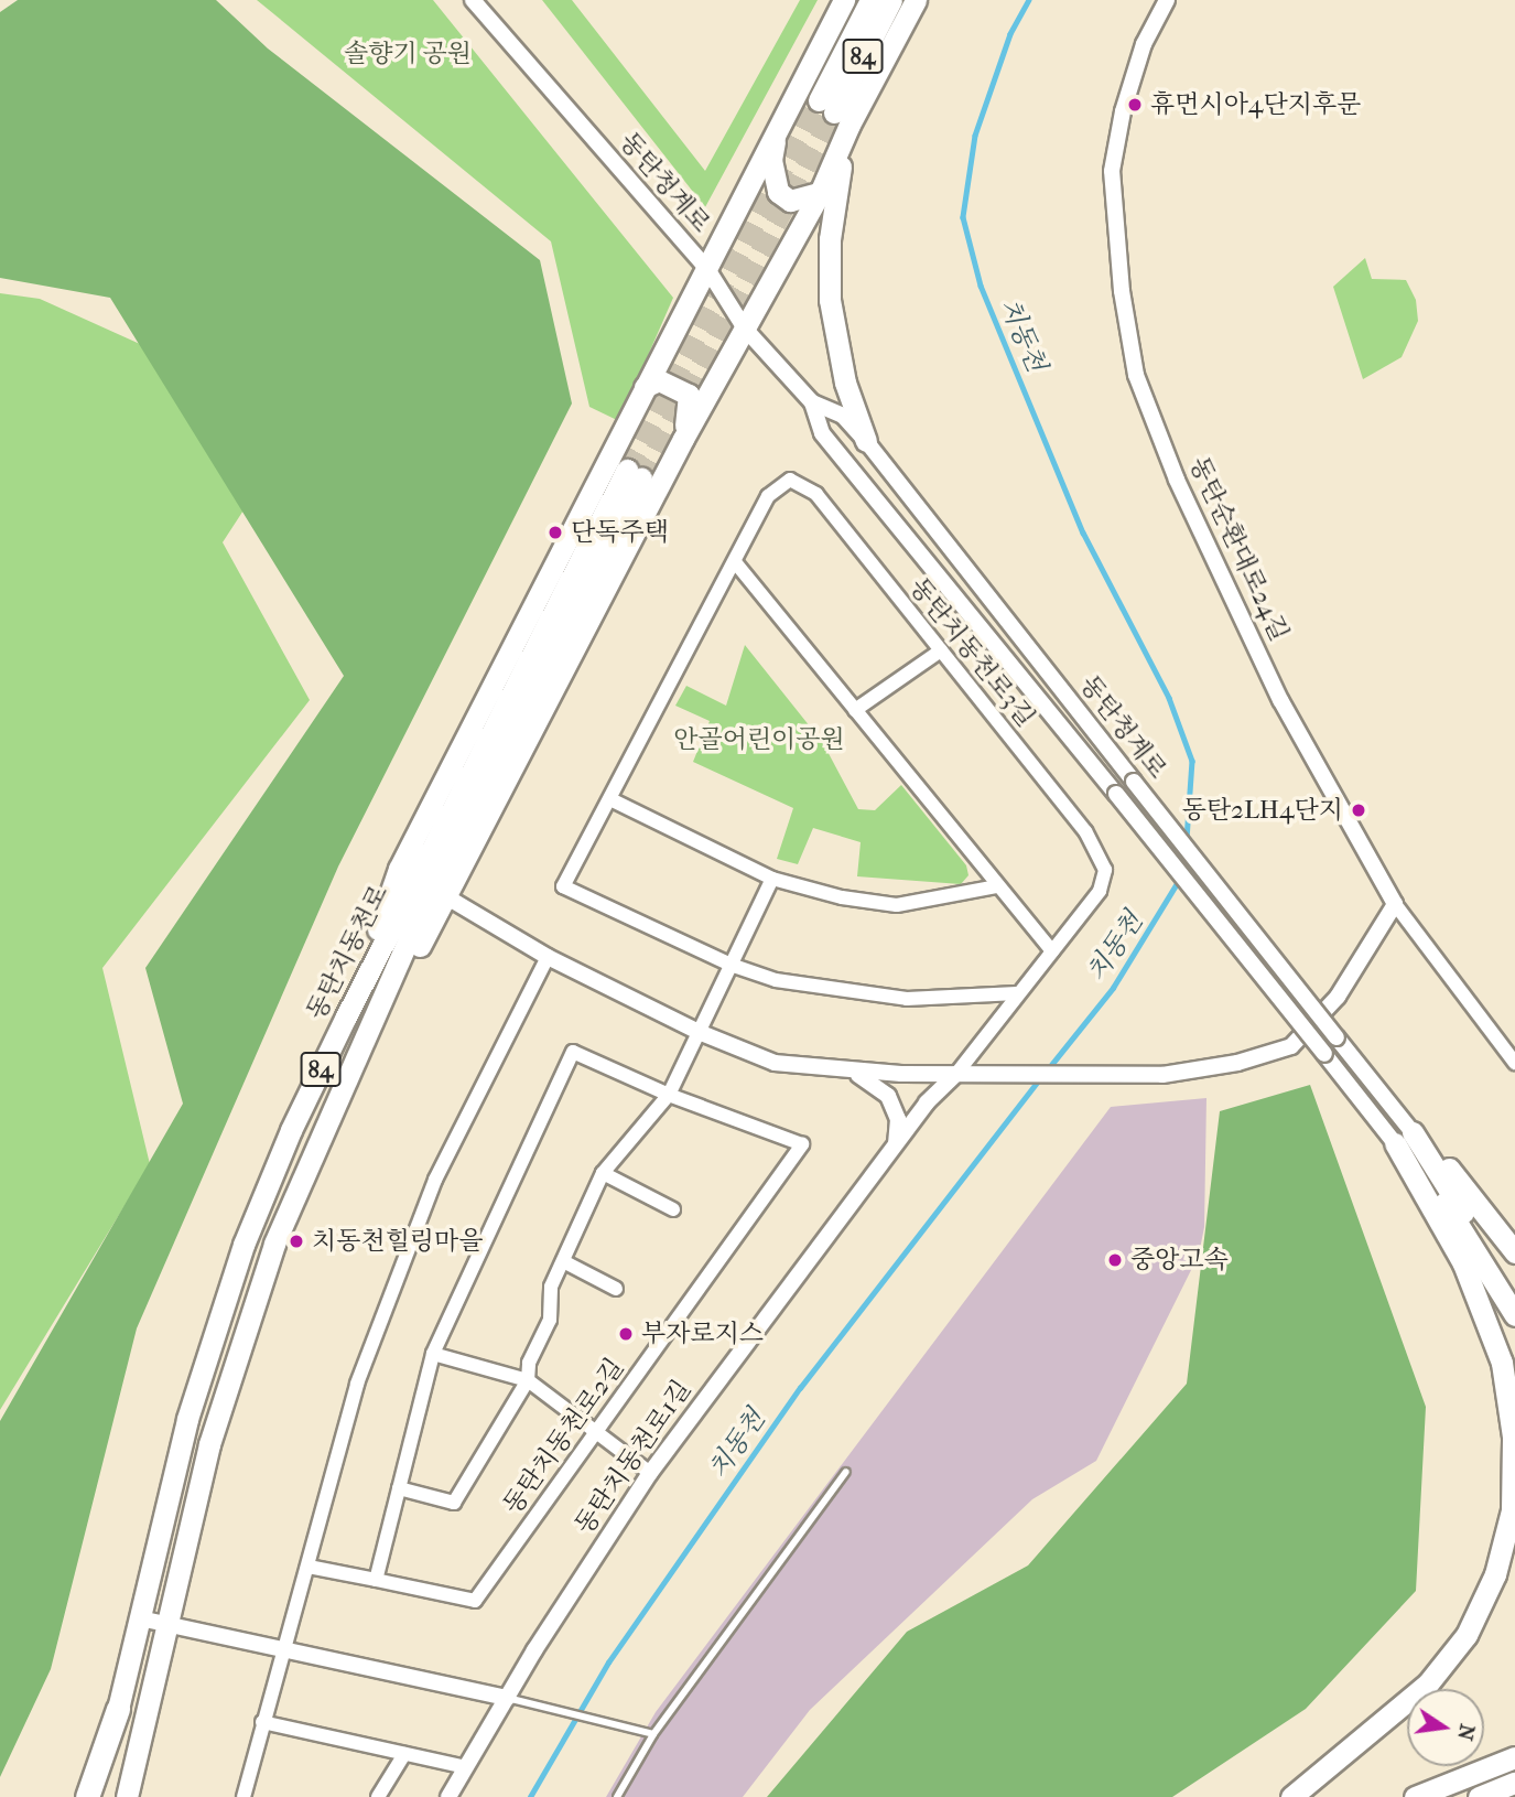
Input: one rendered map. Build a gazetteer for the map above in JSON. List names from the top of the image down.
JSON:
{
  "streets": {
    "main road": ["84", "동탄치동천로"],
    "street": [
      "동탄청계로",
      "동탄순환대로24길",
      "동탄치동천로3길",
      "동탄치동천로2길",
      "동탄치동천로1길"
    ]
  },
  "crossings": [
    ["동탄치동천로3길", "동탄치동천로1길"]
  ],
  "water": ["치동천"],
  "parks": ["솔향기 공원", "안골어린이공원"],
  "places": [
    "휴먼시아4단지후문",
    "단독주택",
    "동탄2LH4단지",
    "치동천힐링마을",
    "중앙고속",
    "부자로지스"
  ],
  "north": "right"
}
